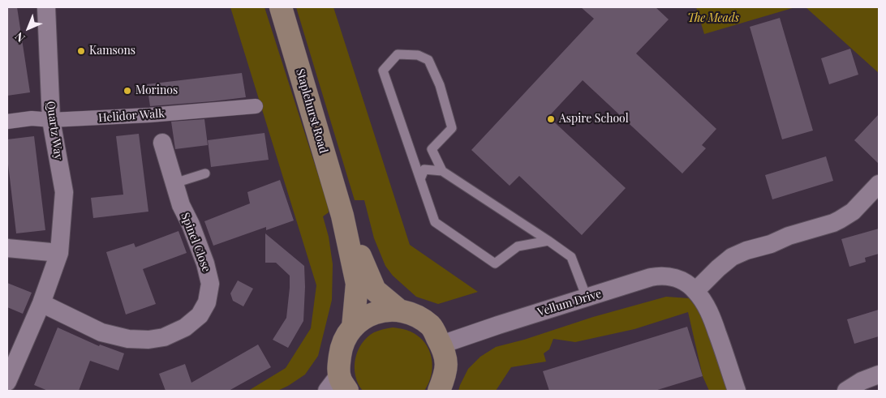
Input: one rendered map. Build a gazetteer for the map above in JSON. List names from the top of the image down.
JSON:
{
  "streets": {
    "main road": ["Staplehurst Road"],
    "street": [
      "Helidor Walk",
      "Quartz Way",
      "Spinel Close",
      "Vellum Drive"
    ]
  },
  "crossings": [
    ["Helidor Walk", "Quartz Way"],
    ["Quartz Way", "Spinel Close"]
  ],
  "parks": ["The Meads"],
  "places": ["Kamsons", "Morinos", "Aspire School"],
  "north": "bottom left"
}
